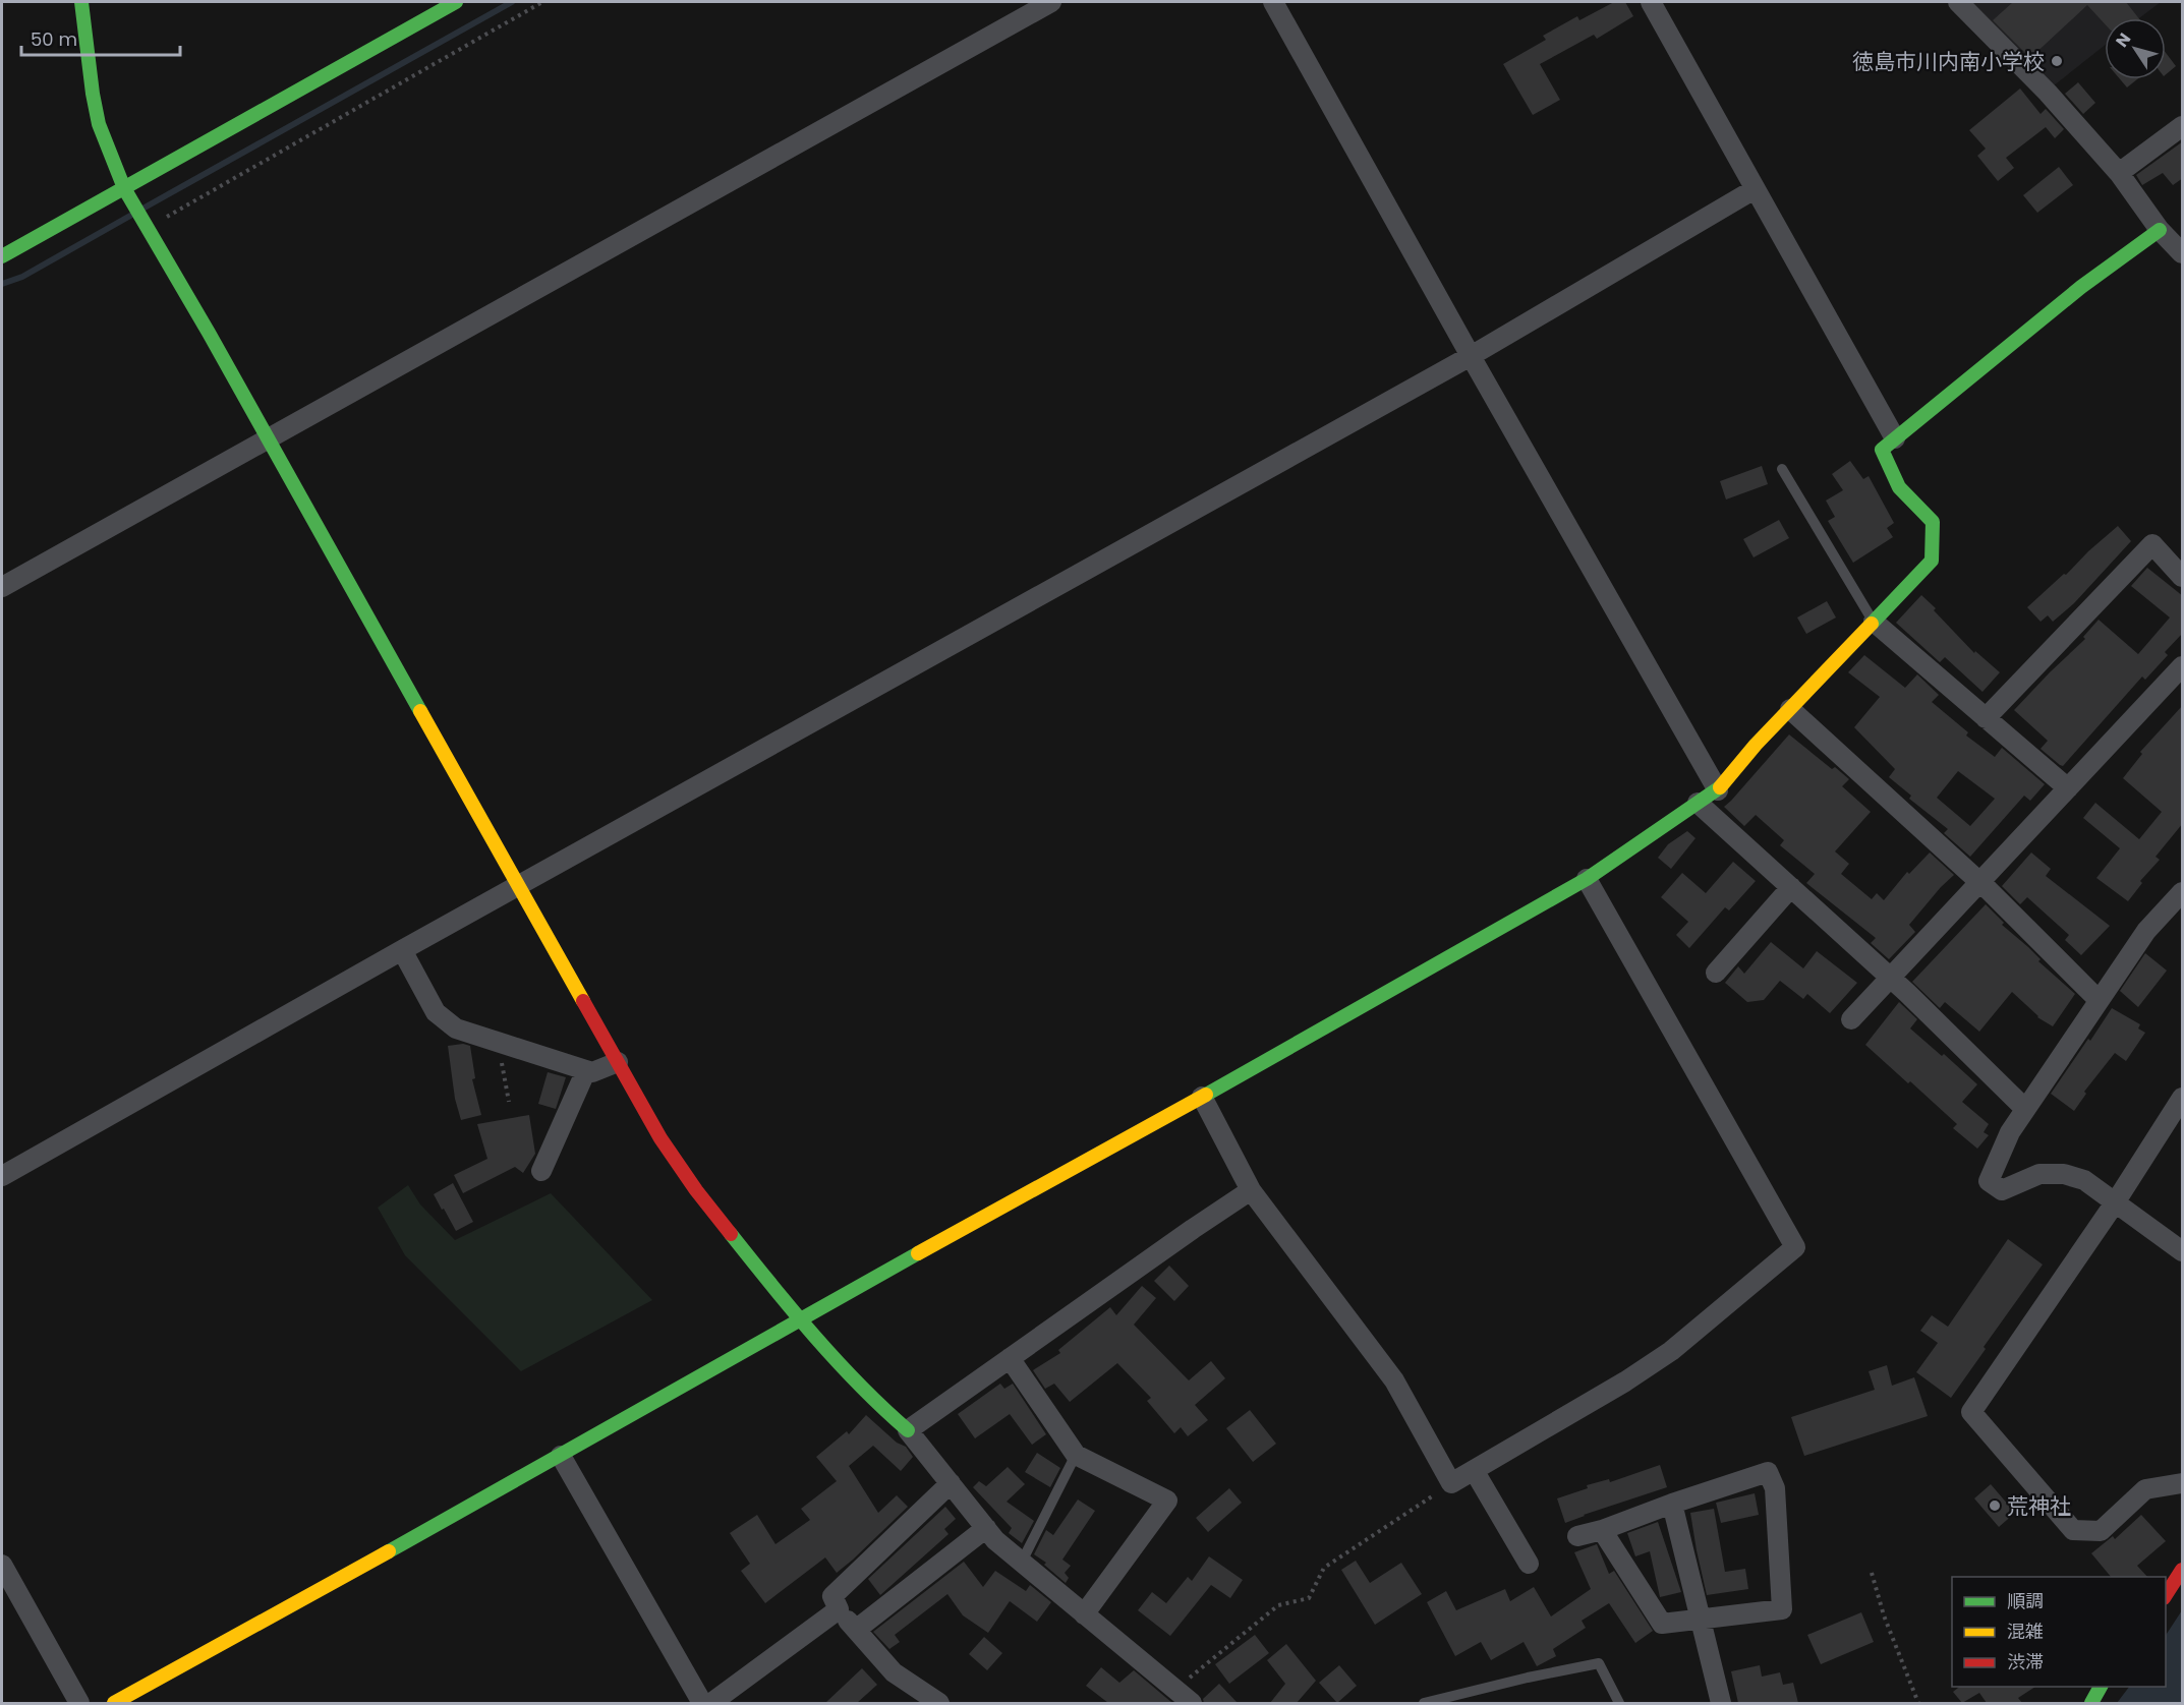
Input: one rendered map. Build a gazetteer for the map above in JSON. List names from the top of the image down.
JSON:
{
  "places": ["徳島市川内南小学校", "荒神社"],
  "legend": ["順調", "混雑", "渋滞"],
  "scale_bar": "50 m",
  "north": "top left"
}
